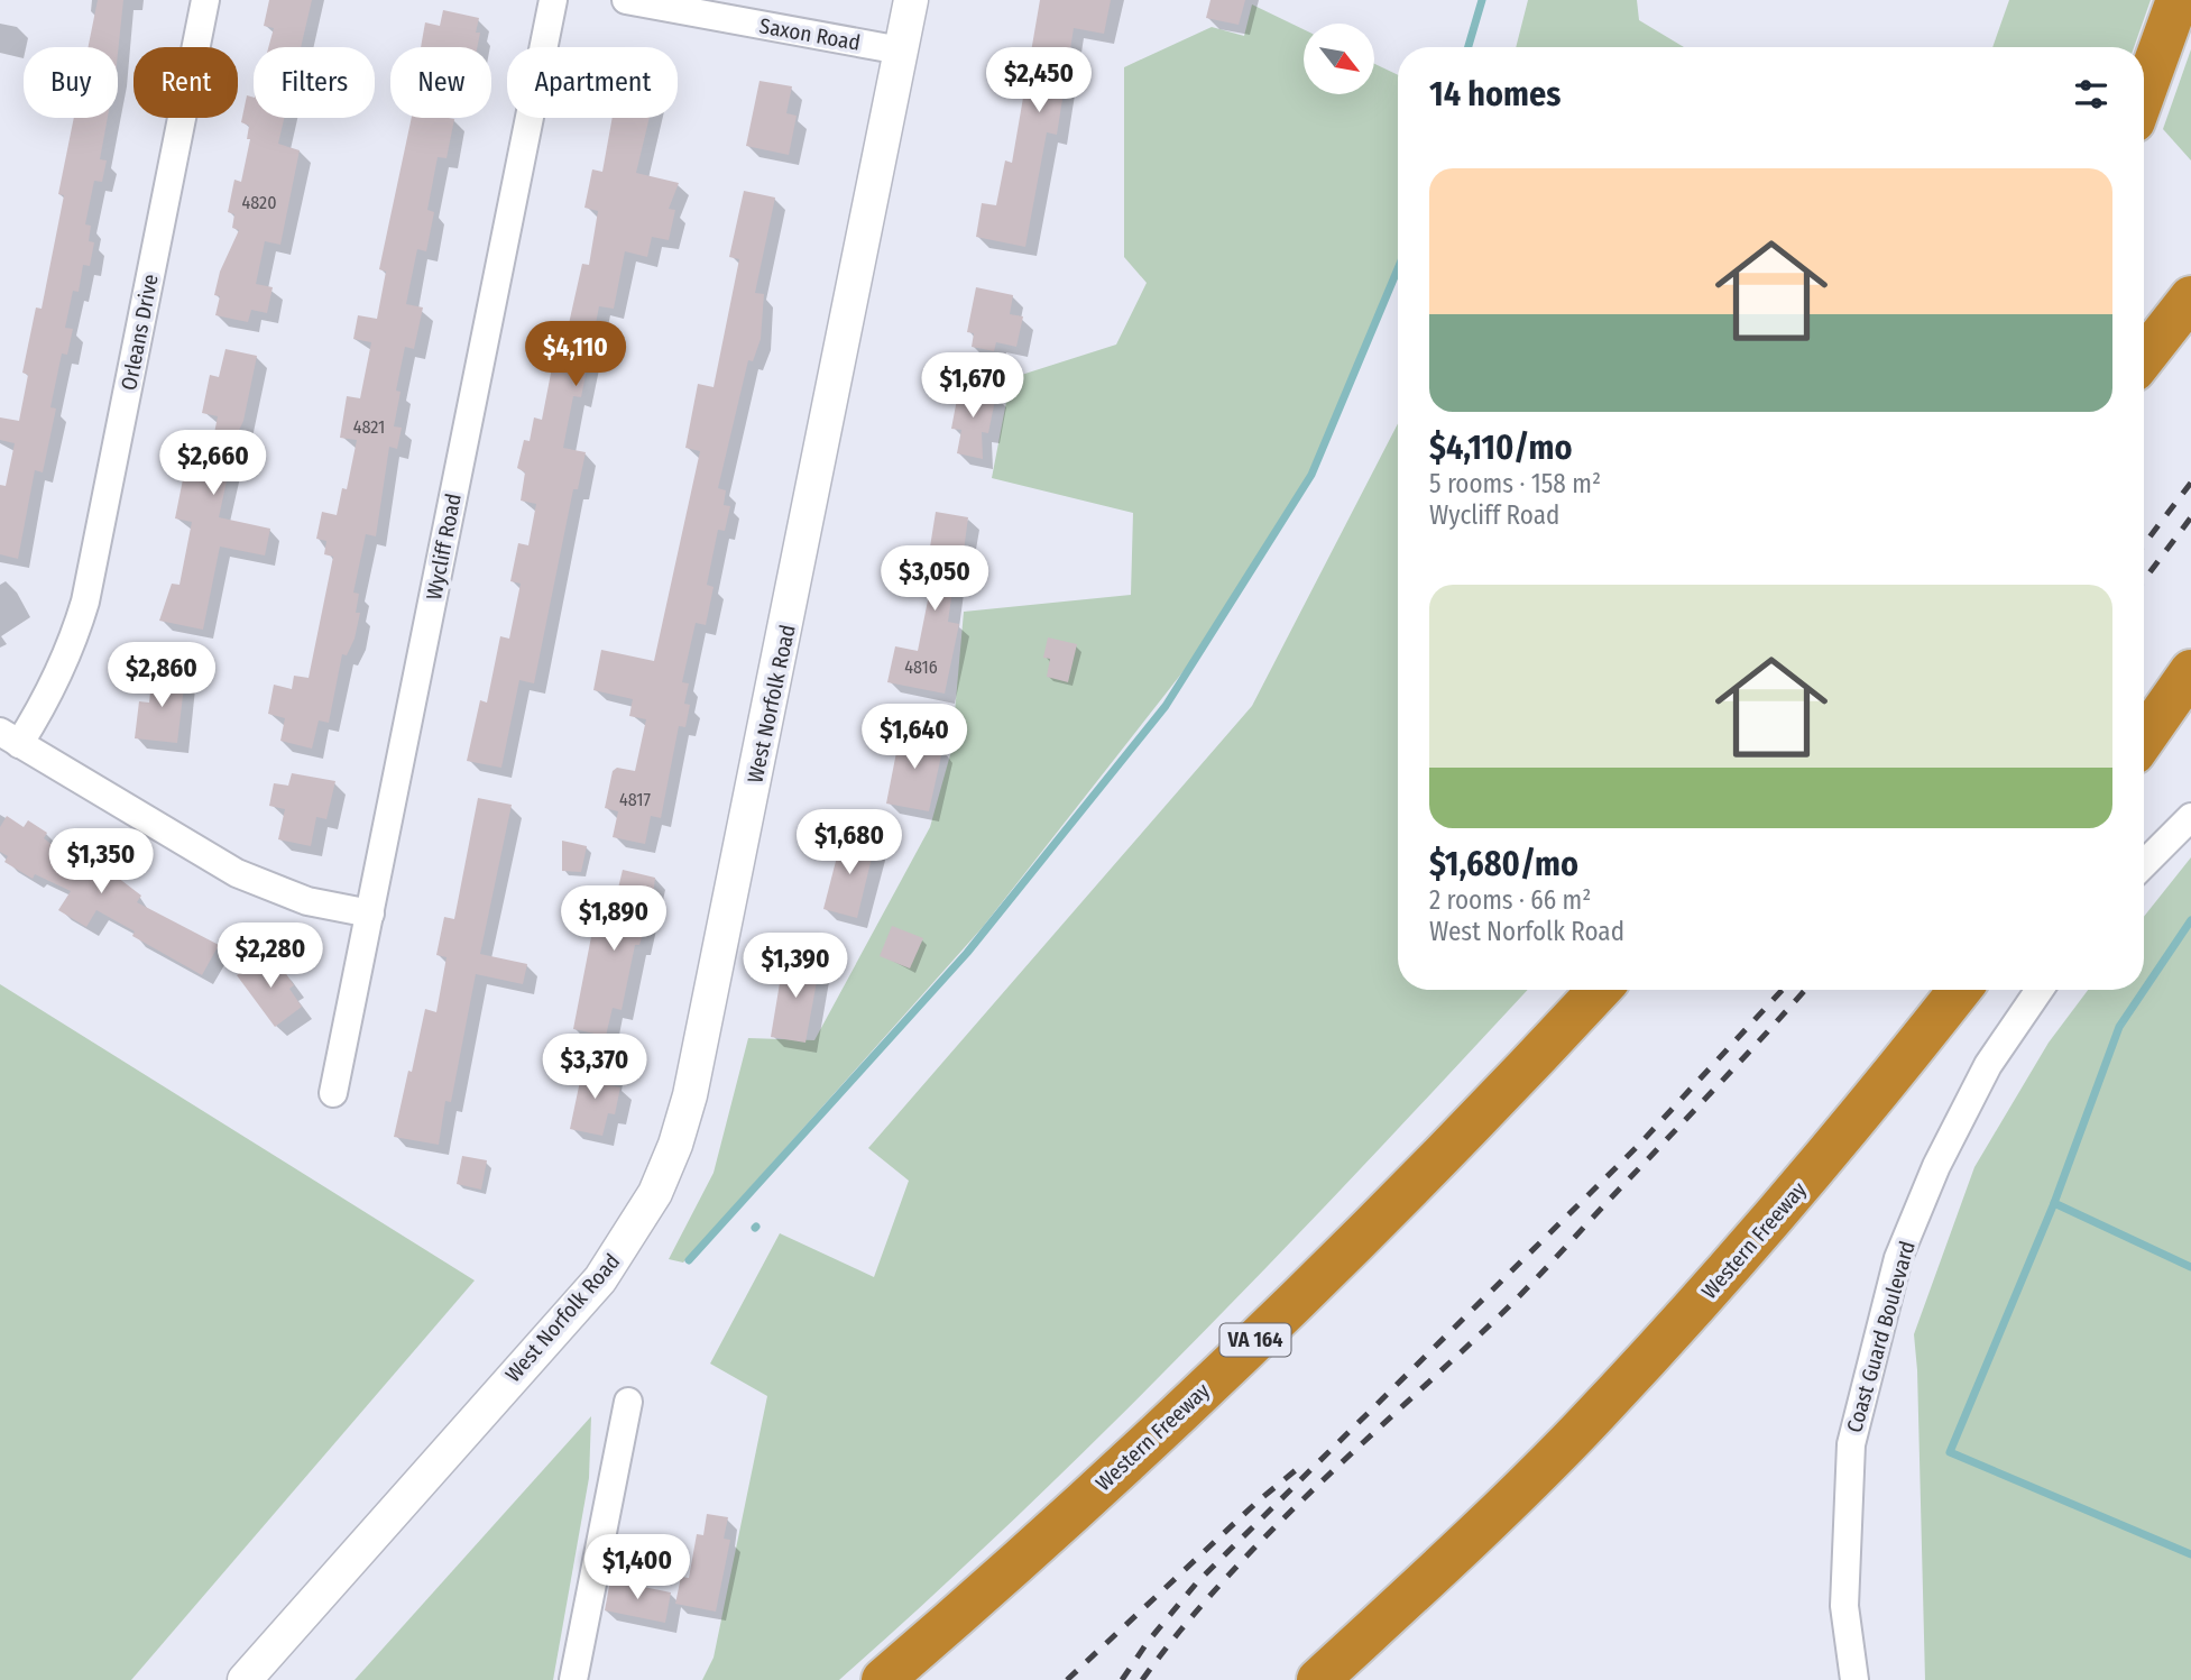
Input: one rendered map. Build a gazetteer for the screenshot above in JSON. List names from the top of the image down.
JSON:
{
  "streets": {
    "highway": ["Western Freeway", "VA 164"],
    "street": [
      "Saxon Road",
      "Orleans Drive",
      "Wycliff Road",
      "West Norfolk Road",
      "Coast Guard Boulevard"
    ]
  },
  "crossings": [
    ["Saxon Road", "West Norfolk Road"]
  ],
  "house_numbers": [
    "4820",
    "4821",
    "4816",
    "4817"
  ],
  "north": "bottom right",
  "page": {
    "price": [
      "$2,450",
      "$4,110",
      "$1,670",
      "$2,660",
      "$3,050",
      "$2,860",
      "$1,640",
      "$1,680",
      "$1,350",
      "$1,890",
      "$2,280",
      "$1,390",
      "$3,370",
      "$1,400"
    ],
    "chip": [
      "Buy",
      "Rent",
      "Filters",
      "New",
      "Apartment"
    ],
    "heading": "14 homes",
    "list": [
      {
        "name": "$4,110/mo",
        "note": "5 rooms · 158 m² · Wycliff Road"
      },
      {
        "name": "$1,680/mo",
        "note": "2 rooms · 66 m² · West Norfolk Road"
      }
    ]
  }
}
